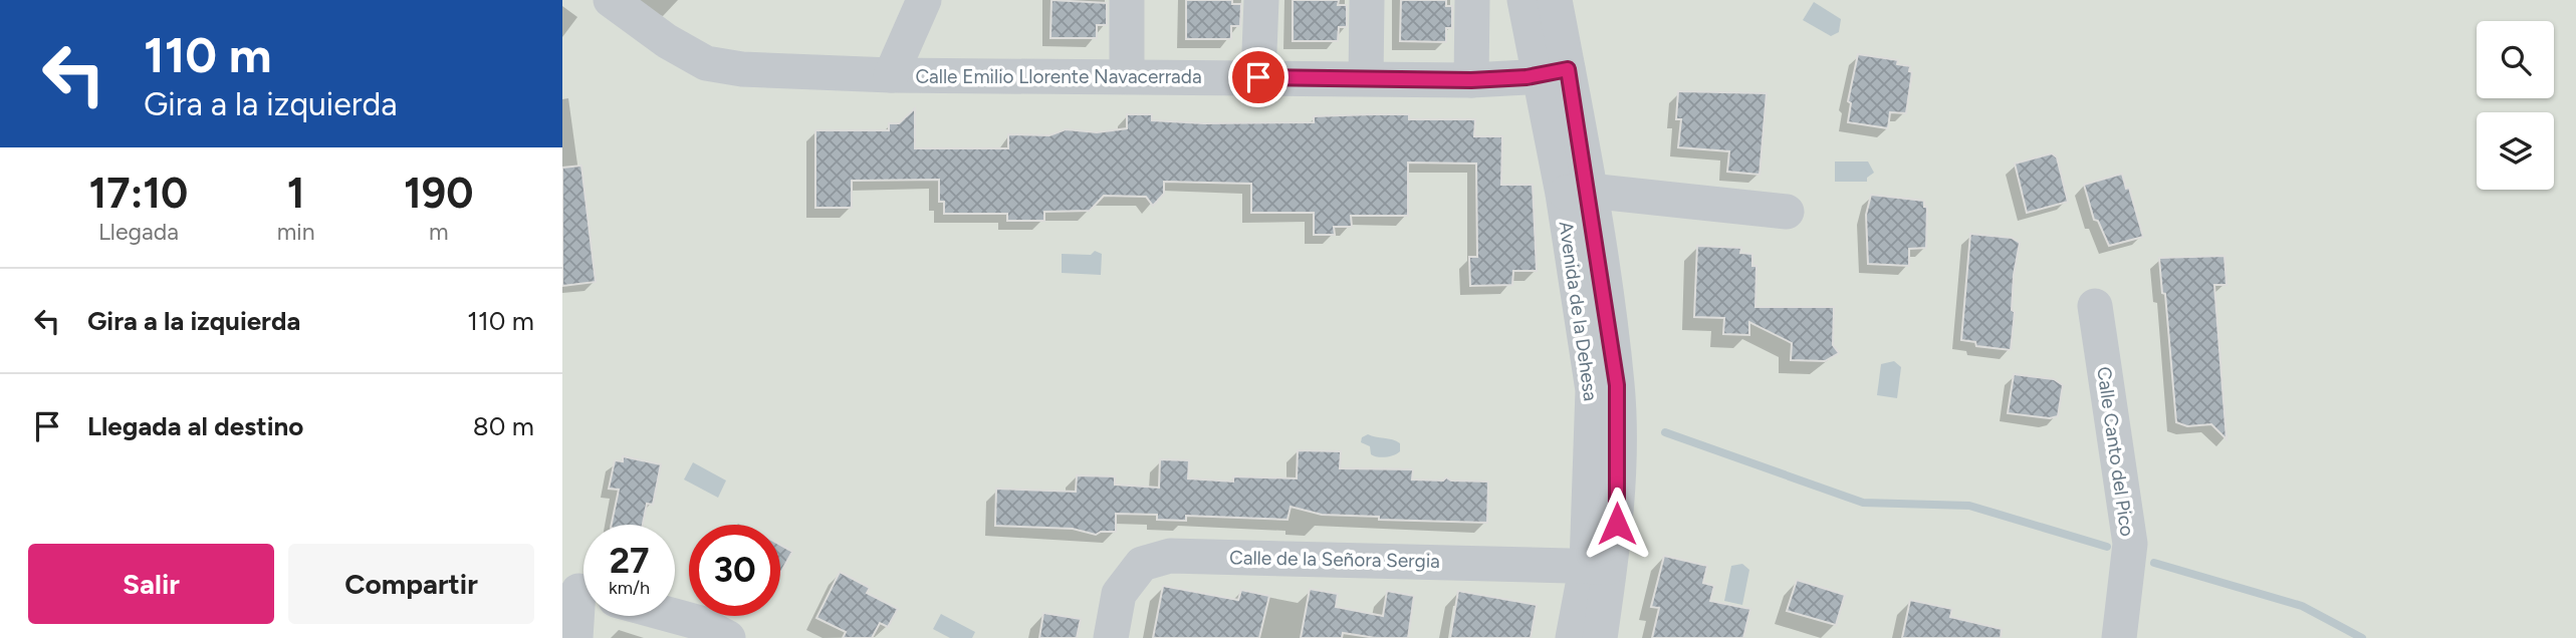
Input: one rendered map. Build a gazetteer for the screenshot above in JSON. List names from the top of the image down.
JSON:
{
  "streets": {
    "street": [
      "Calle Emilio Llorente Navacerrada",
      "Avenida de la Dehesa",
      "Calle Canto del Pico",
      "Calle de la Señora Sergia"
    ]
  },
  "crossings": [
    ["Calle Emilio Llorente Navacerrada", "Avenida de la Dehesa"],
    ["Avenida de la Dehesa", "Calle de la Señora Sergia"]
  ],
  "page": {
    "turn": ["110 m", "Gira a la izquierda"],
    "eta": [
      "17:10",
      "Llegada",
      "1",
      "min",
      "190",
      "m"
    ],
    "list": [
      {
        "name": "Gira a la izquierda",
        "value": "110 m"
      },
      {
        "name": "Llegada al destino",
        "value": "80 m"
      }
    ],
    "speed": "27 km/h",
    "limit": "30",
    "buttons": ["Salir", "Compartir"]
  }
}
